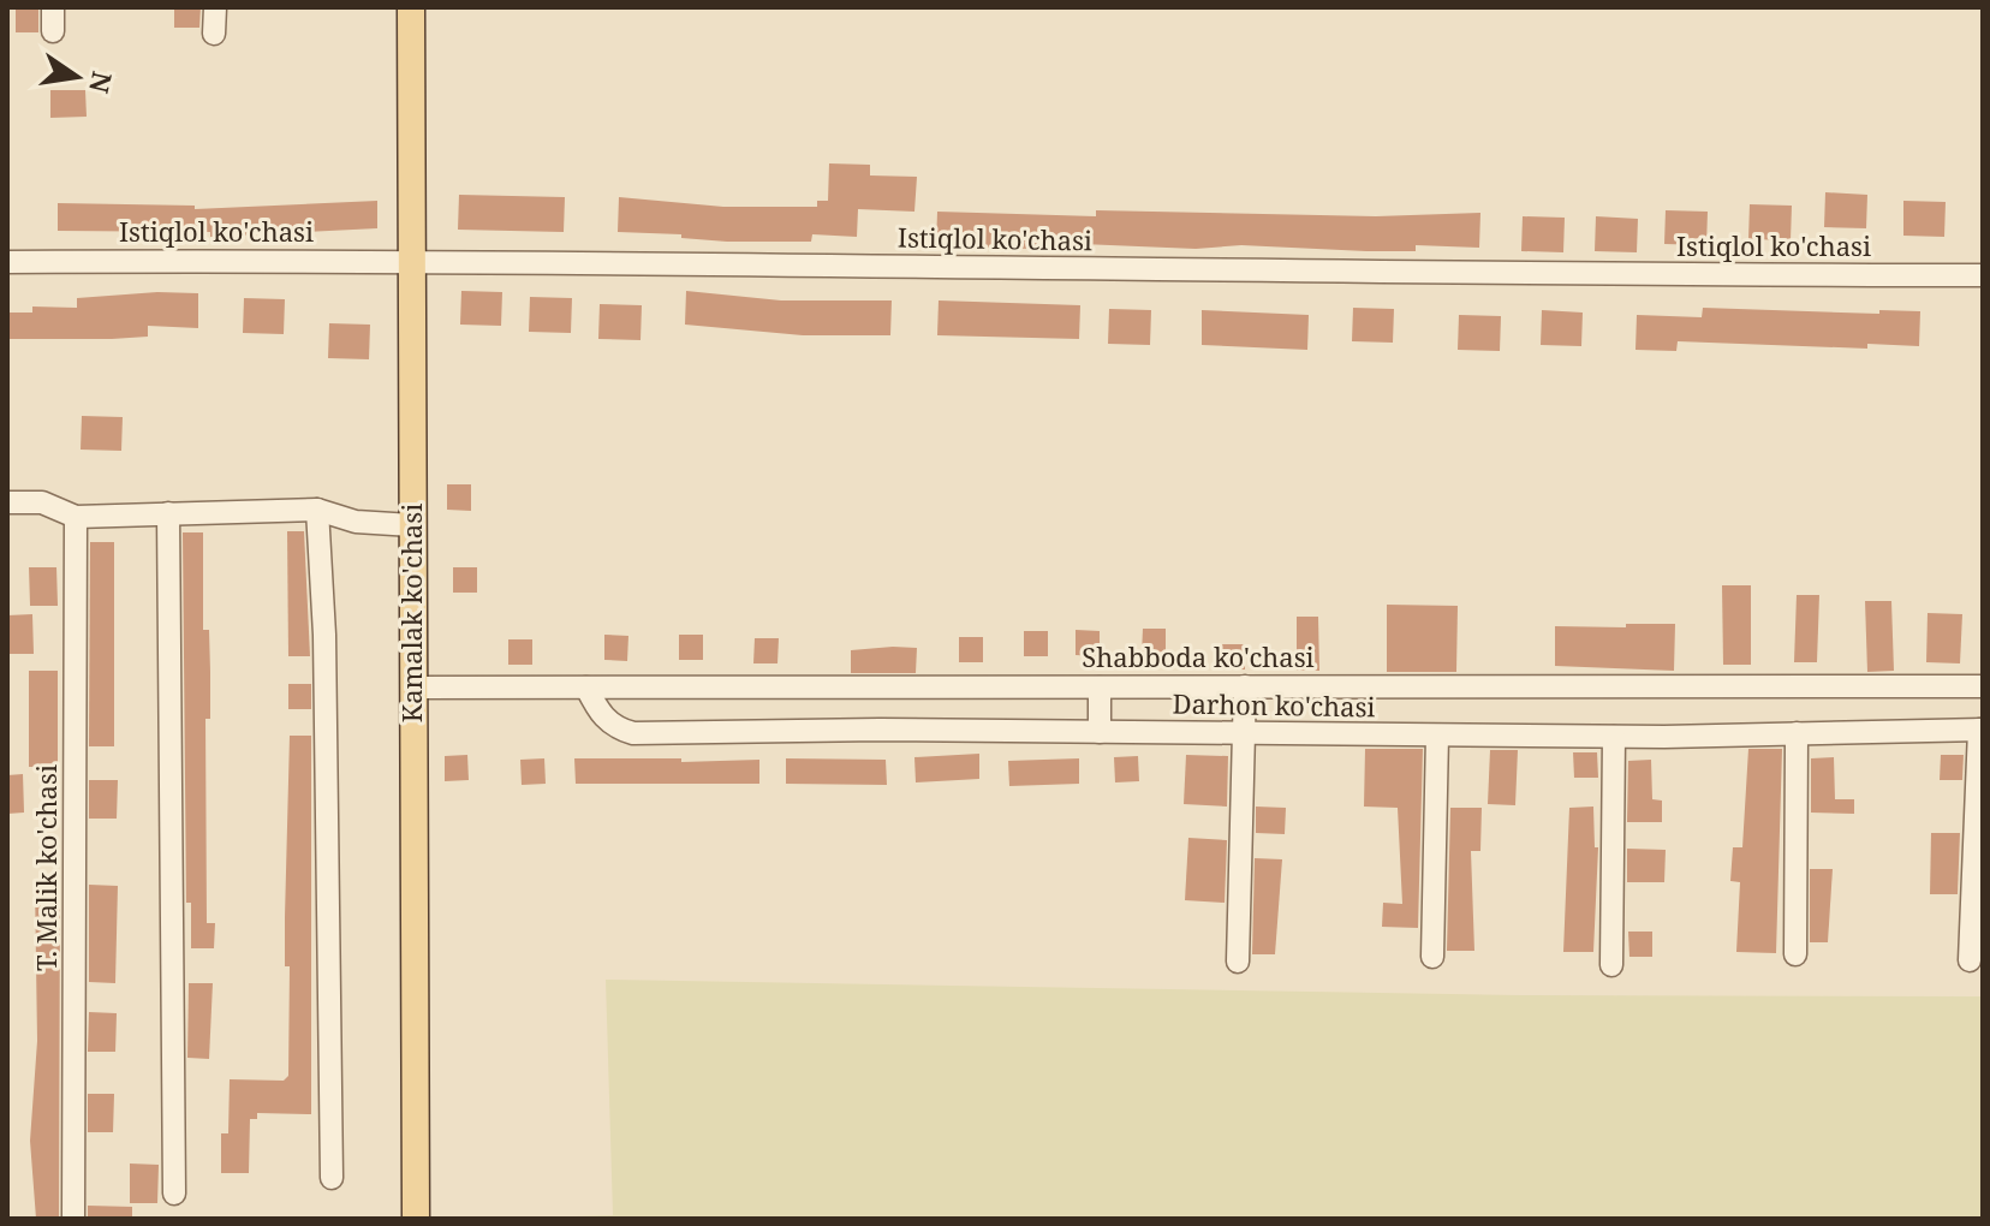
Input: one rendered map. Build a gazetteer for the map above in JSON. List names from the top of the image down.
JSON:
{
  "streets": {
    "main road": ["Kamalak ko'chasi"],
    "street": [
      "Istiqlol ko'chasi",
      "Shabboda ko'chasi",
      "Darhon ko'chasi",
      "T. Malik ko'chasi"
    ]
  },
  "crossings": [
    ["Istiqlol ko'chasi", "Kamalak ko'chasi"],
    ["Kamalak ko'chasi", "Shabboda ko'chasi"],
    ["Shabboda ko'chasi", "Darhon ko'chasi"]
  ],
  "north": "right"
}
